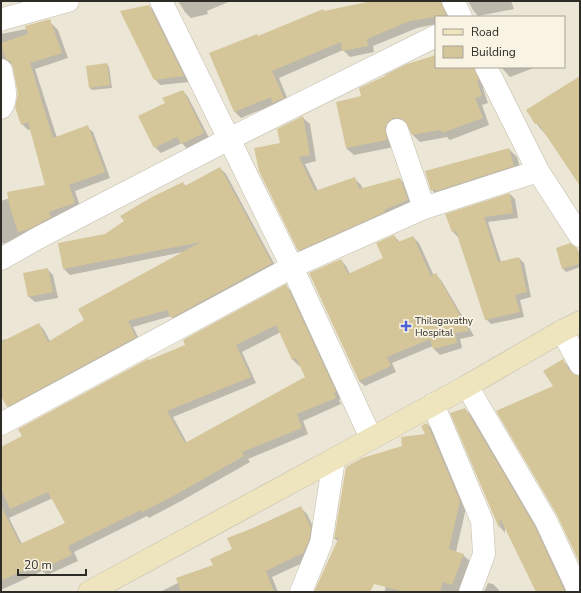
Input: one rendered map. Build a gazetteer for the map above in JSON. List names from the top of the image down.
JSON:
{
  "places": {
    "health": ["Thilagavathy Hospital"]
  },
  "legend": ["Road", "Building"],
  "scale_bar": "20 m"
}
